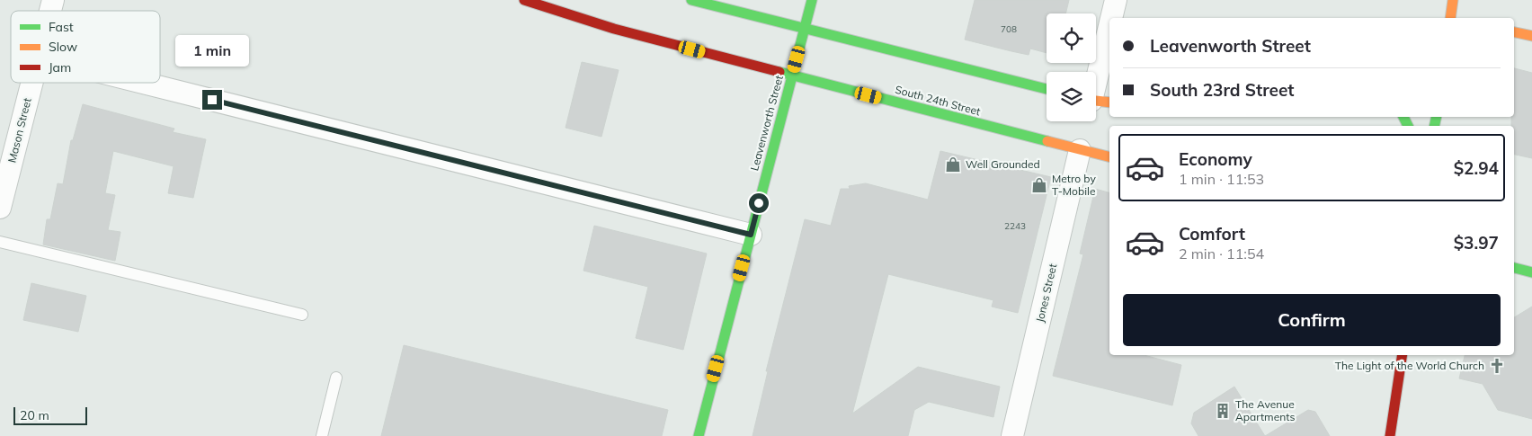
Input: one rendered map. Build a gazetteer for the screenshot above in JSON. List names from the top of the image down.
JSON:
{
  "streets": {
    "main road": ["South 24th Street", "Leavenworth Street"],
    "street": ["Mason Street", "Jones Street"]
  },
  "crossings": [
    ["South 24th Street", "Leavenworth Street"],
    ["South 24th Street", "Jones Street"]
  ],
  "places": {
    "shop": ["Well Grounded", "Metro by T-Mobile"],
    "church": ["The Light of the World Church"],
    "building": ["The Avenue Apartments"]
  },
  "house_numbers": ["708", "2243"],
  "legend": ["Fast", "Slow", "Jam"],
  "scale_bar": "20 m",
  "page": {
    "banner": ["Leavenworth Street", "South 23rd Street"],
    "bubble": "1 min",
    "list": [
      {
        "name": "Economy",
        "note": "1 min · 11:53",
        "value": "$2.94"
      },
      {
        "name": "Comfort",
        "note": "2 min · 11:54",
        "value": "$3.97"
      }
    ],
    "buttons": "Confirm",
    "scale": "20 m"
  }
}
